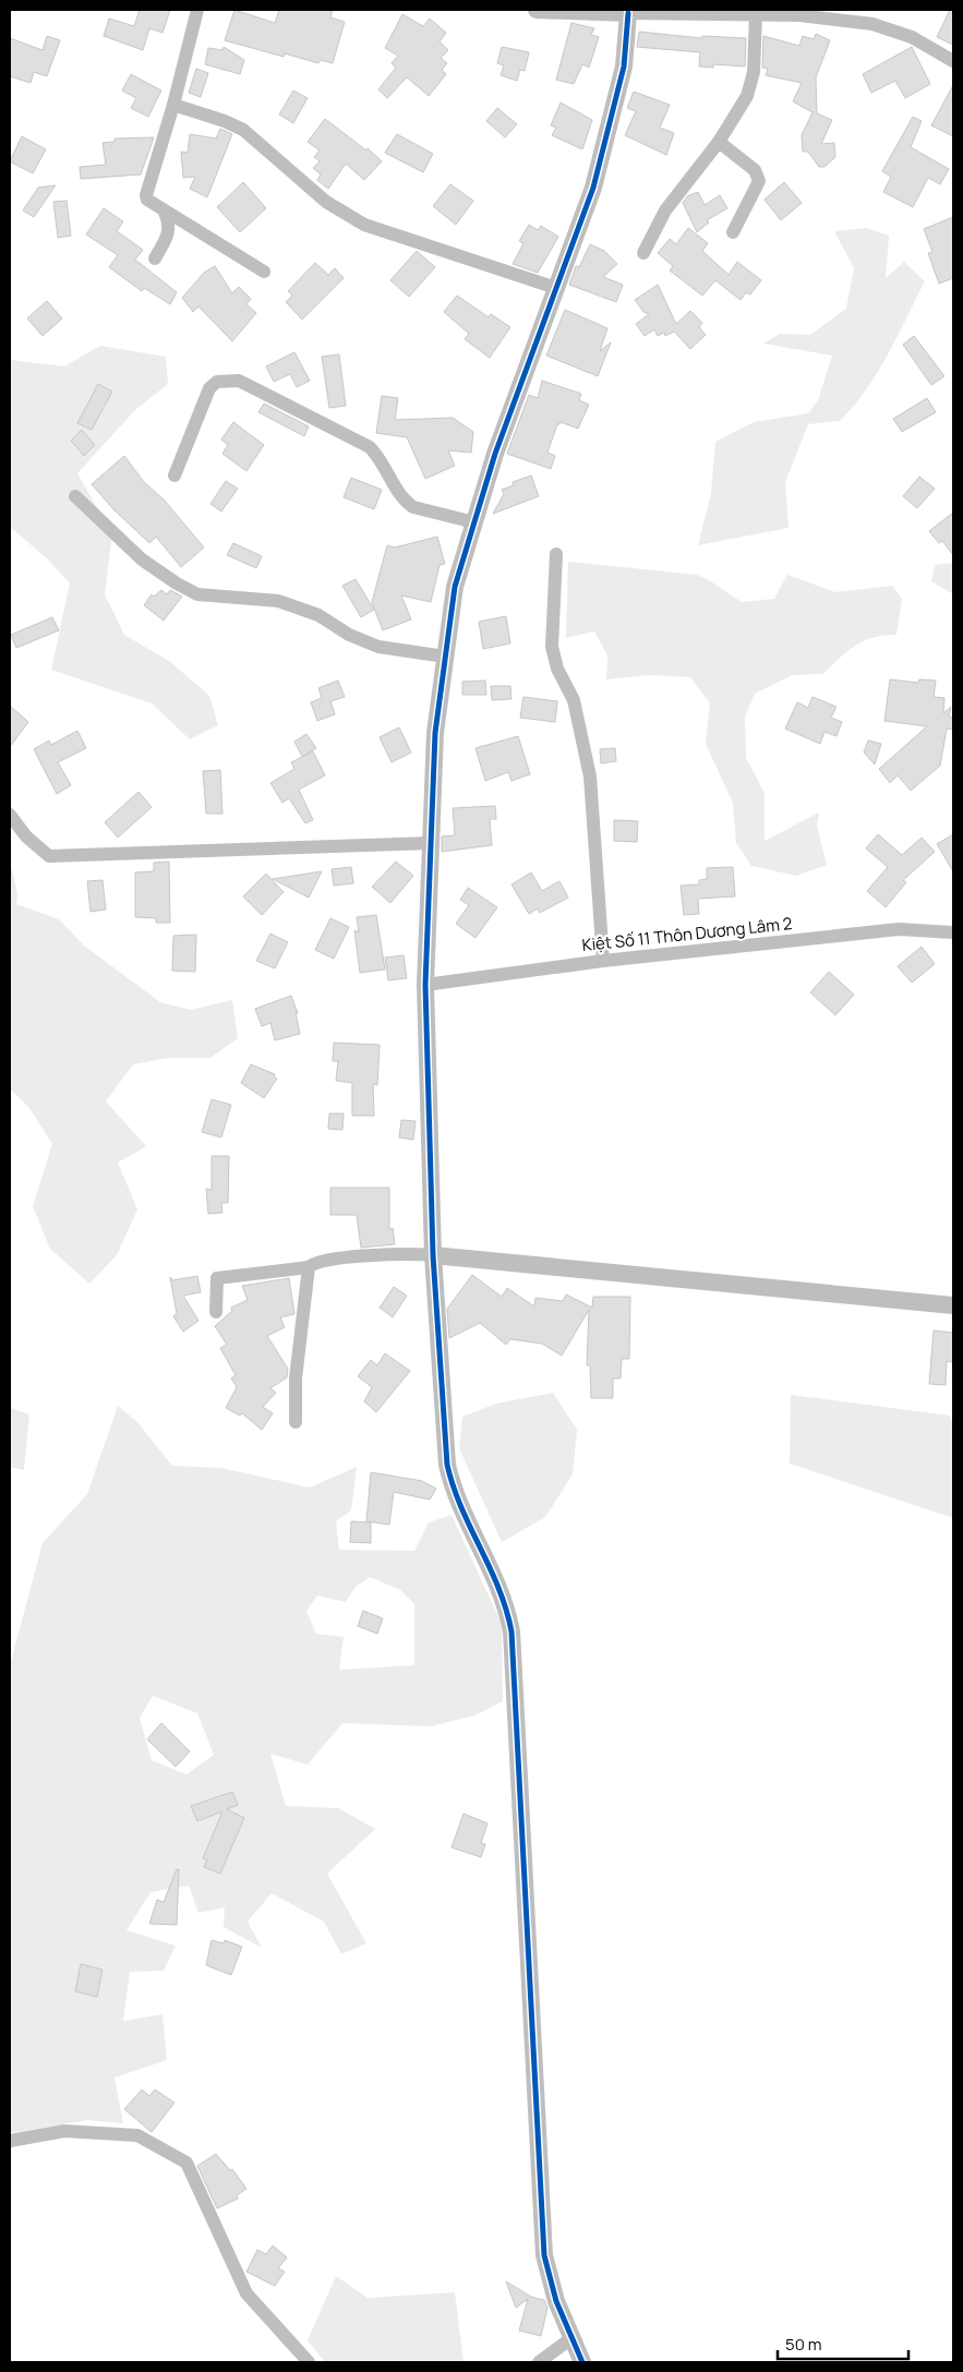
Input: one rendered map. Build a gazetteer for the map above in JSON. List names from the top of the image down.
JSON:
{
  "streets": {
    "street": ["Kiệt Số 11 Thôn Dương Lâm 2"]
  },
  "scale_bar": "50 m"
}
